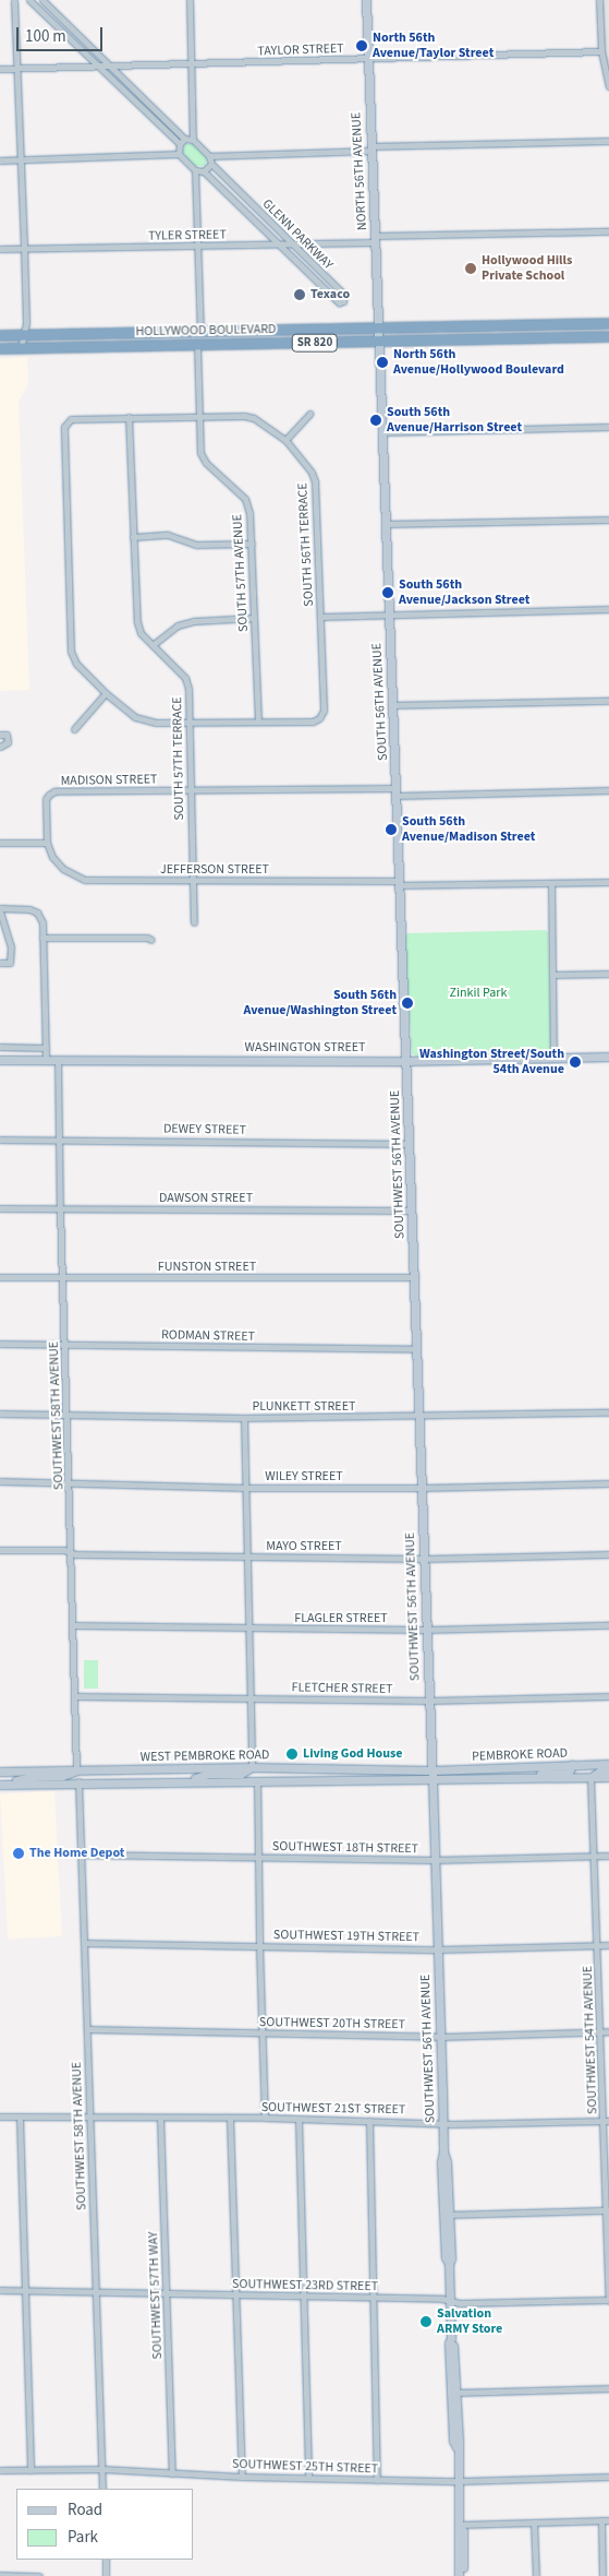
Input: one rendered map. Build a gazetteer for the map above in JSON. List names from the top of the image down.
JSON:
{
  "streets": {
    "highway": ["HOLLYWOOD BOULEVARD", "SR 820"],
    "street": [
      "TAYLOR STREET",
      "NORTH 56TH AVENUE",
      "GLENN PARKWAY",
      "TYLER STREET",
      "SOUTH 56TH TERRACE",
      "SOUTH 57TH AVENUE",
      "SOUTH 56TH AVENUE",
      "SOUTH 57TH TERRACE",
      "MADISON STREET",
      "JEFFERSON STREET",
      "WASHINGTON STREET",
      "DEWEY STREET",
      "SOUTHWEST 56TH AVENUE",
      "DAWSON STREET",
      "FUNSTON STREET",
      "RODMAN STREET",
      "PLUNKETT STREET",
      "SOUTHWEST 58TH AVENUE",
      "WILEY STREET",
      "MAYO STREET",
      "FLAGLER STREET",
      "FLETCHER STREET",
      "PEMBROKE ROAD",
      "WEST PEMBROKE ROAD",
      "SOUTHWEST 18TH STREET",
      "SOUTHWEST 19TH STREET",
      "SOUTHWEST 20TH STREET",
      "SOUTHWEST 54TH AVENUE",
      "SOUTHWEST 21ST STREET",
      "SOUTHWEST 23RD STREET",
      "SOUTHWEST 57TH WAY",
      "SOUTHWEST 25TH STREET"
    ]
  },
  "crossings": [
    ["TAYLOR STREET", "NORTH 56TH AVENUE"],
    ["NORTH 56TH AVENUE", "TYLER STREET"],
    ["NORTH 56TH AVENUE", "HOLLYWOOD BOULEVARD"],
    ["NORTH 56TH AVENUE", "SOUTH 56TH AVENUE"],
    ["GLENN PARKWAY", "TYLER STREET"],
    ["HOLLYWOOD BOULEVARD", "SOUTH 57TH AVENUE"],
    ["HOLLYWOOD BOULEVARD", "SOUTH 56TH AVENUE"],
    ["SOUTH 56TH TERRACE", "SOUTH 57TH AVENUE"],
    ["SOUTH 56TH TERRACE", "SOUTH 57TH TERRACE"],
    ["SOUTH 56TH AVENUE", "MADISON STREET"],
    ["SOUTH 56TH AVENUE", "JEFFERSON STREET"],
    ["SOUTH 56TH AVENUE", "WASHINGTON STREET"],
    ["SOUTH 56TH AVENUE", "SOUTHWEST 56TH AVENUE"],
    ["SOUTH 57TH TERRACE", "MADISON STREET"],
    ["SOUTH 57TH TERRACE", "JEFFERSON STREET"],
    ["MADISON STREET", "JEFFERSON STREET"],
    ["WASHINGTON STREET", "SOUTHWEST 56TH AVENUE"],
    ["WASHINGTON STREET", "SOUTHWEST 58TH AVENUE"],
    ["DEWEY STREET", "SOUTHWEST 56TH AVENUE"],
    ["DEWEY STREET", "SOUTHWEST 58TH AVENUE"],
    ["SOUTHWEST 56TH AVENUE", "DAWSON STREET"],
    ["SOUTHWEST 56TH AVENUE", "FUNSTON STREET"],
    ["SOUTHWEST 56TH AVENUE", "RODMAN STREET"],
    ["SOUTHWEST 56TH AVENUE", "PLUNKETT STREET"],
    ["SOUTHWEST 56TH AVENUE", "WILEY STREET"],
    ["SOUTHWEST 56TH AVENUE", "MAYO STREET"],
    ["SOUTHWEST 56TH AVENUE", "FLAGLER STREET"],
    ["SOUTHWEST 56TH AVENUE", "FLETCHER STREET"],
    ["SOUTHWEST 56TH AVENUE", "PEMBROKE ROAD"],
    ["SOUTHWEST 56TH AVENUE", "WEST PEMBROKE ROAD"],
    ["SOUTHWEST 56TH AVENUE", "SOUTHWEST 18TH STREET"],
    ["SOUTHWEST 56TH AVENUE", "SOUTHWEST 19TH STREET"],
    ["SOUTHWEST 56TH AVENUE", "SOUTHWEST 20TH STREET"],
    ["SOUTHWEST 56TH AVENUE", "SOUTHWEST 21ST STREET"],
    ["SOUTHWEST 56TH AVENUE", "SOUTHWEST 23RD STREET"],
    ["SOUTHWEST 56TH AVENUE", "SOUTHWEST 25TH STREET"],
    ["DAWSON STREET", "SOUTHWEST 58TH AVENUE"],
    ["FUNSTON STREET", "SOUTHWEST 58TH AVENUE"],
    ["RODMAN STREET", "SOUTHWEST 58TH AVENUE"],
    ["PLUNKETT STREET", "SOUTHWEST 58TH AVENUE"],
    ["SOUTHWEST 58TH AVENUE", "WILEY STREET"],
    ["SOUTHWEST 58TH AVENUE", "MAYO STREET"],
    ["SOUTHWEST 58TH AVENUE", "FLAGLER STREET"],
    ["SOUTHWEST 58TH AVENUE", "FLETCHER STREET"],
    ["SOUTHWEST 58TH AVENUE", "WEST PEMBROKE ROAD"],
    ["SOUTHWEST 58TH AVENUE", "SOUTHWEST 18TH STREET"],
    ["SOUTHWEST 58TH AVENUE", "SOUTHWEST 19TH STREET"],
    ["SOUTHWEST 58TH AVENUE", "SOUTHWEST 20TH STREET"],
    ["SOUTHWEST 58TH AVENUE", "SOUTHWEST 21ST STREET"],
    ["SOUTHWEST 58TH AVENUE", "SOUTHWEST 23RD STREET"],
    ["SOUTHWEST 58TH AVENUE", "SOUTHWEST 25TH STREET"],
    ["PEMBROKE ROAD", "WEST PEMBROKE ROAD"],
    ["PEMBROKE ROAD", "SOUTHWEST 54TH AVENUE"],
    ["SOUTHWEST 18TH STREET", "SOUTHWEST 54TH AVENUE"],
    ["SOUTHWEST 19TH STREET", "SOUTHWEST 54TH AVENUE"],
    ["SOUTHWEST 20TH STREET", "SOUTHWEST 54TH AVENUE"],
    ["SOUTHWEST 54TH AVENUE", "SOUTHWEST 21ST STREET"],
    ["SOUTHWEST 54TH AVENUE", "SOUTHWEST 23RD STREET"],
    ["SOUTHWEST 21ST STREET", "SOUTHWEST 57TH WAY"],
    ["SOUTHWEST 23RD STREET", "SOUTHWEST 57TH WAY"],
    ["SOUTHWEST 57TH WAY", "SOUTHWEST 25TH STREET"]
  ],
  "parks": ["Zinkil Park"],
  "places": [
    "North 56th Avenue/Taylor Street",
    "Hollywood Hills Private School",
    "Texaco",
    "North 56th Avenue/Hollywood Boulevard",
    "South 56th Avenue/Harrison Street",
    "South 56th Avenue/Jackson Street",
    "South 56th Avenue/Madison Street",
    "South 56th Avenue/Washington Street",
    "Washington Street/South 54th Avenue",
    "Living God House",
    "The Home Depot",
    "Salvation ARMY Store"
  ],
  "legend": ["Road", "Park"],
  "scale_bar": "100 m"
}
